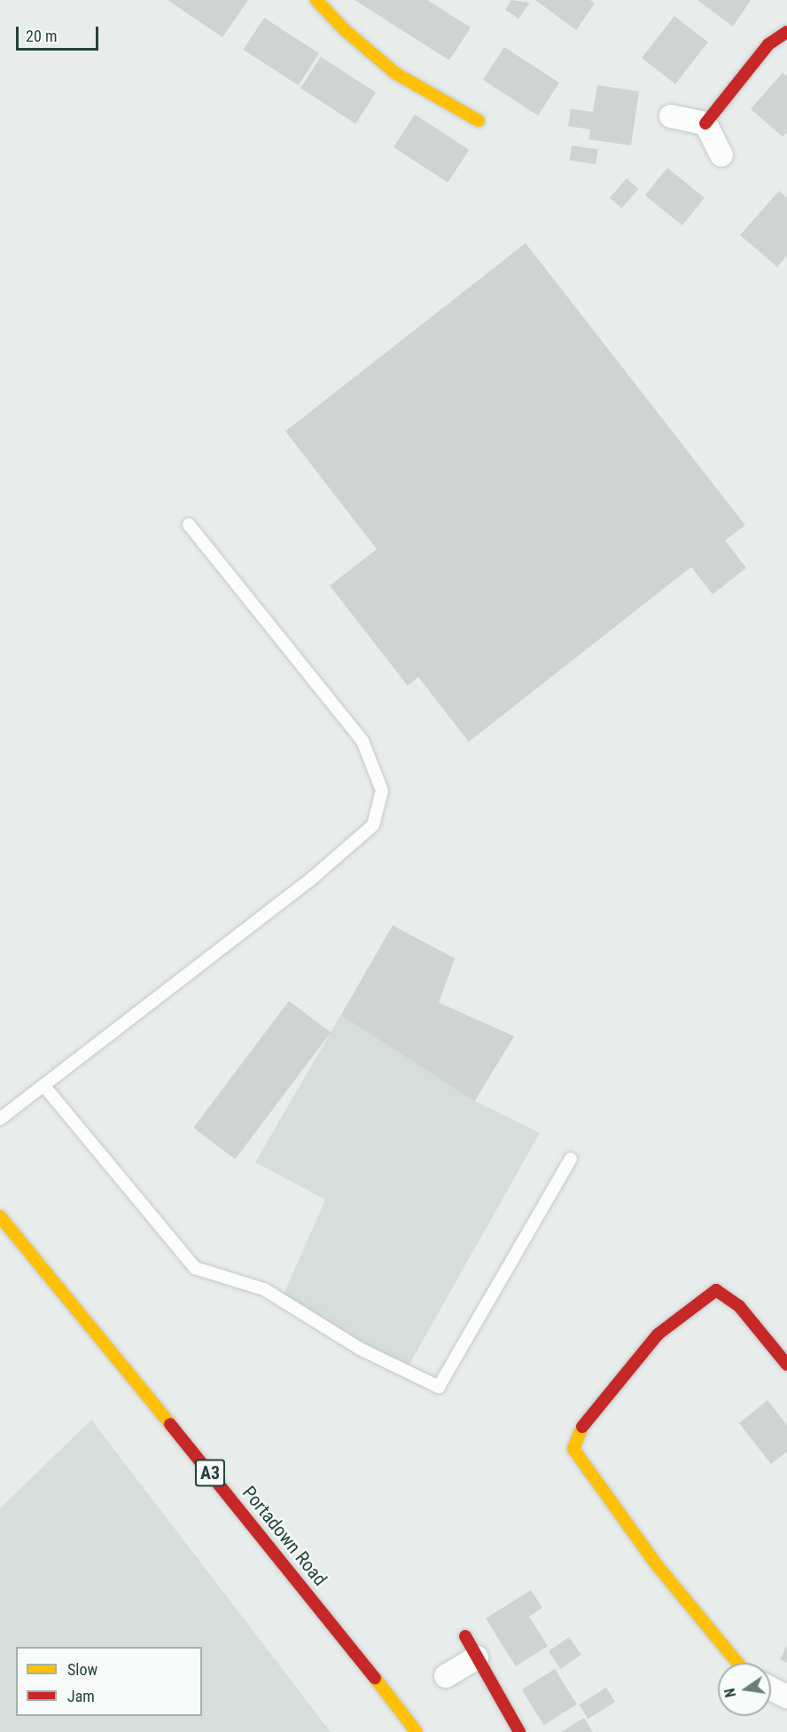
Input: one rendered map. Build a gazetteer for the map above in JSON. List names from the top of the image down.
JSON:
{
  "streets": {
    "main road": ["A3", "Portadown Road"]
  },
  "legend": ["Slow", "Jam"],
  "scale_bar": "20 m",
  "north": "left"
}
